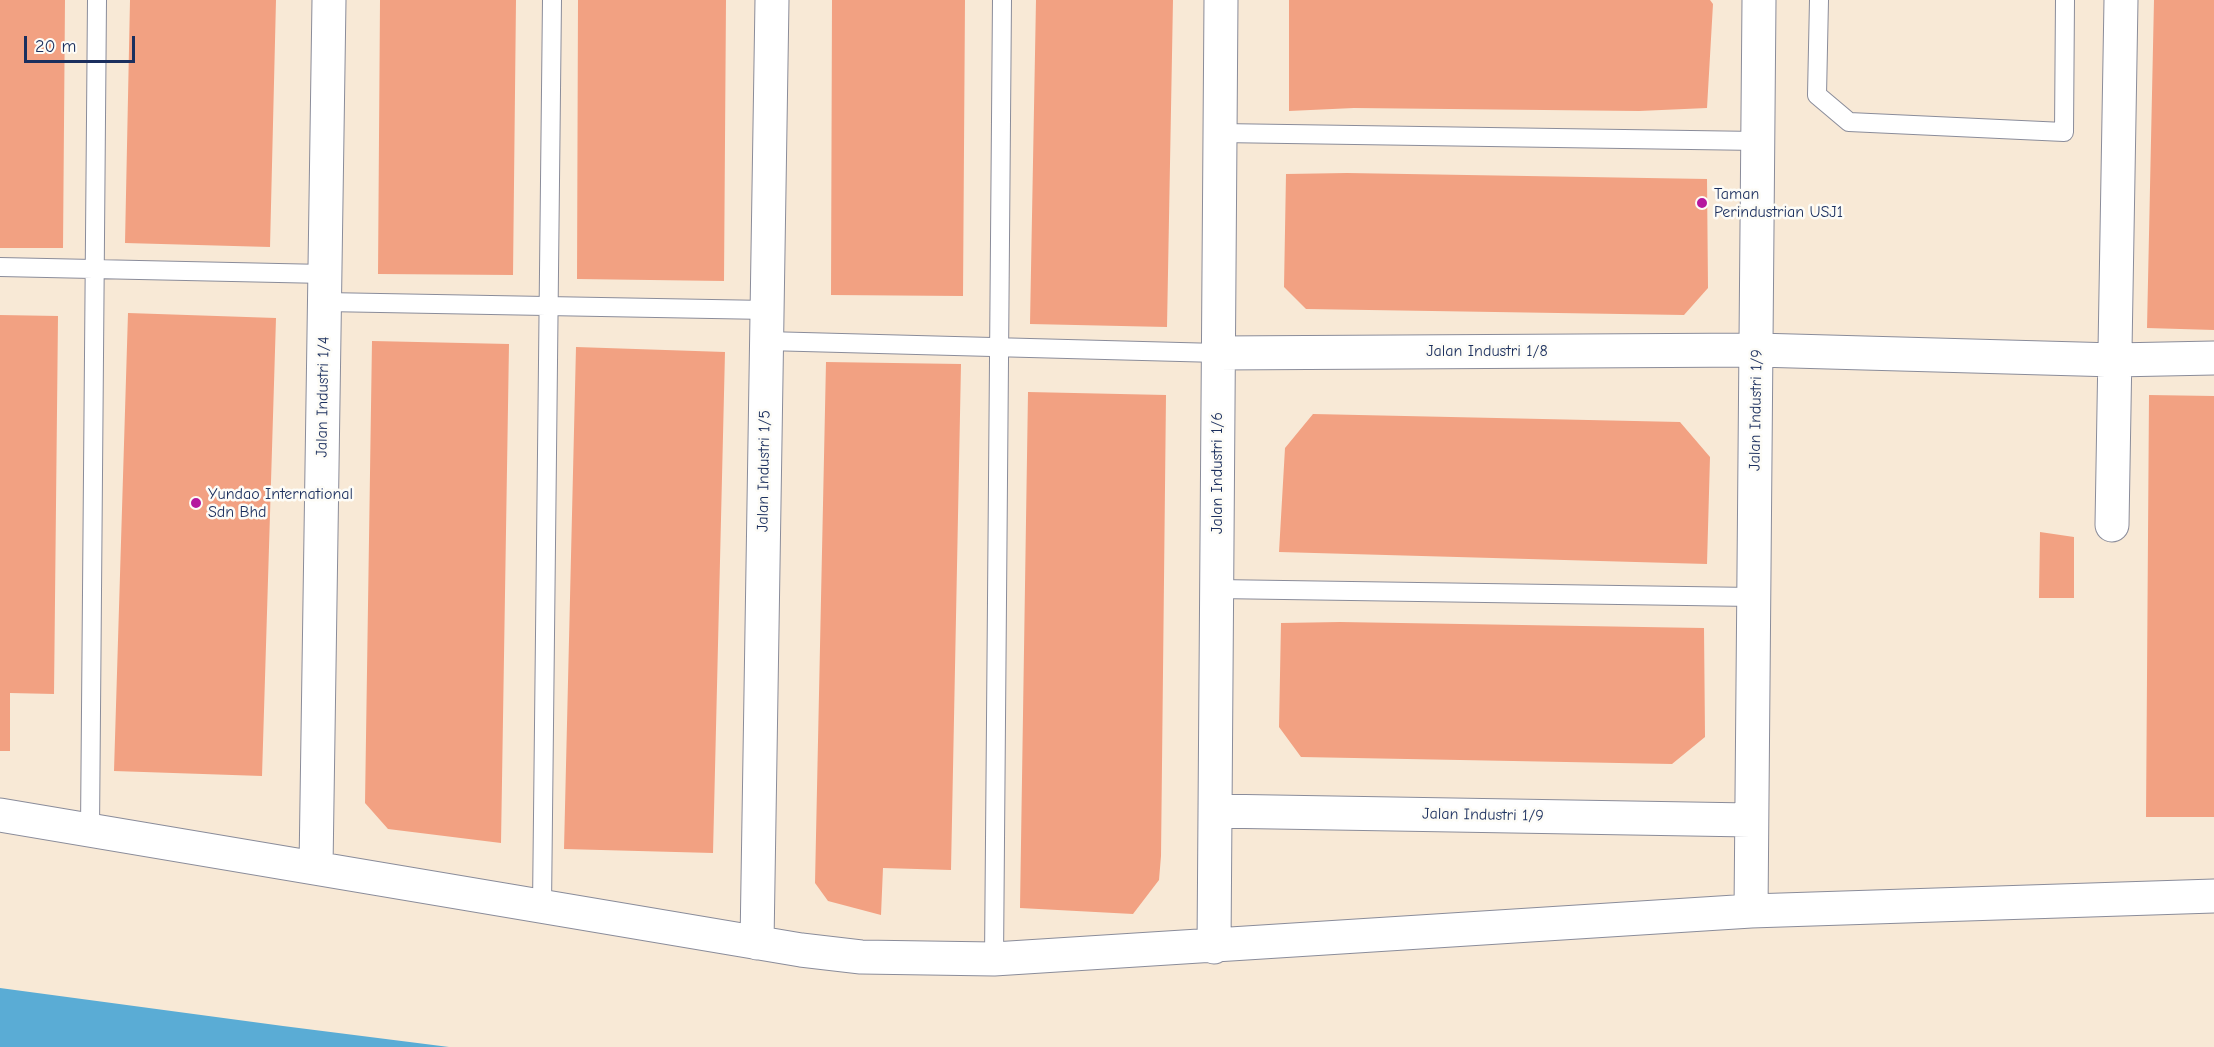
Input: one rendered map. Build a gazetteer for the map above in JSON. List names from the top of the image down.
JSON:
{
  "streets": {
    "street": [
      "Jalan Industri 1/8",
      "Jalan Industri 1/4",
      "Jalan Industri 1/9",
      "Jalan Industri 1/5",
      "Jalan Industri 1/6"
    ]
  },
  "crossings": [
    ["Jalan Industri 1/8", "Jalan Industri 1/9"],
    ["Jalan Industri 1/8", "Jalan Industri 1/6"],
    ["Jalan Industri 1/9", "Jalan Industri 1/6"]
  ],
  "places": ["Taman Perindustrian USJ1", "Yundao International Sdn Bhd"],
  "scale_bar": "20 m"
}
